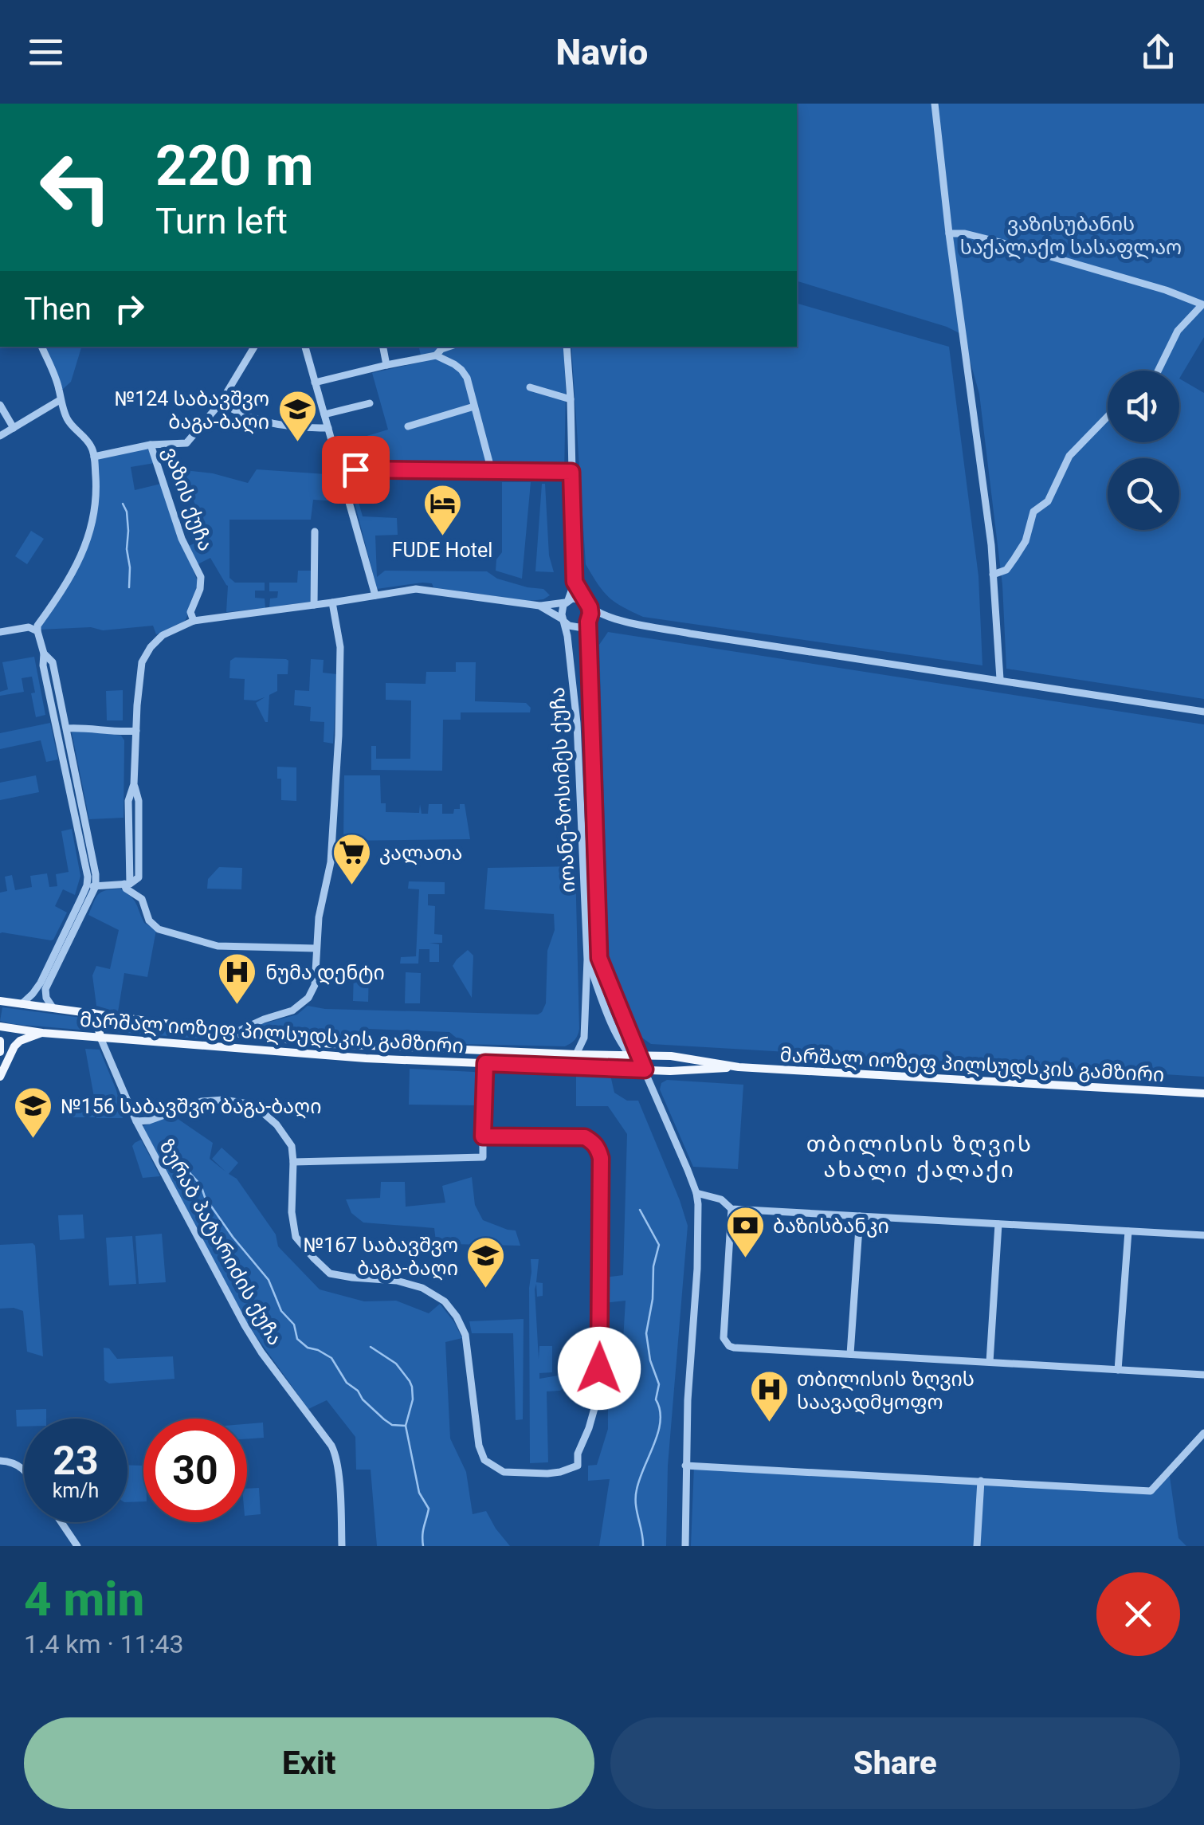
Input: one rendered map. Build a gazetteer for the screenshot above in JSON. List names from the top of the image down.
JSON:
{
  "streets": {
    "main road": ["მარშალ იოზეფ პილსუდსკის გამზირი"],
    "street": ["ვაზის ქუჩა", "იოანე-ზოსიმეს ქუჩა", "ზურაბ პატარიძის ქუჩა"]
  },
  "crossings": [
    ["იოანე-ზოსიმეს ქუჩა", "მარშალ იოზეფ პილსუდსკის გამზირი"],
    ["მარშალ იოზეფ პილსუდსკის გამზირი", "ზურაბ პატარიძის ქუჩა"]
  ],
  "districts": ["თბილისის ზღვის ახალი ქალაქი"],
  "parks": ["ვაზისუბანის საქალაქო სასაფლაო"],
  "places": {
    "school or university": ["№124 საბავშვო ბაგა-ბაღი", "№156 საბავშვო ბაგა-ბაღი", "№167 საბავშვო ბაგა-ბაღი"],
    "hotel": ["FUDE Hotel"],
    "supermarket": ["კალათა"],
    "hospital": ["ნუმა დენტი", "თბილისის ზღვის საავადმყოფო"],
    "bank": ["ბაზისბანკი"]
  },
  "page": {
    "header": "Navio",
    "turn": ["220 m", "Turn left"],
    "then": "Then",
    "speed": "23 km/h",
    "limit": "30",
    "heading": ["4 min", "1.4 km · 11:43"],
    "buttons": ["Exit", "Share"]
  }
}
